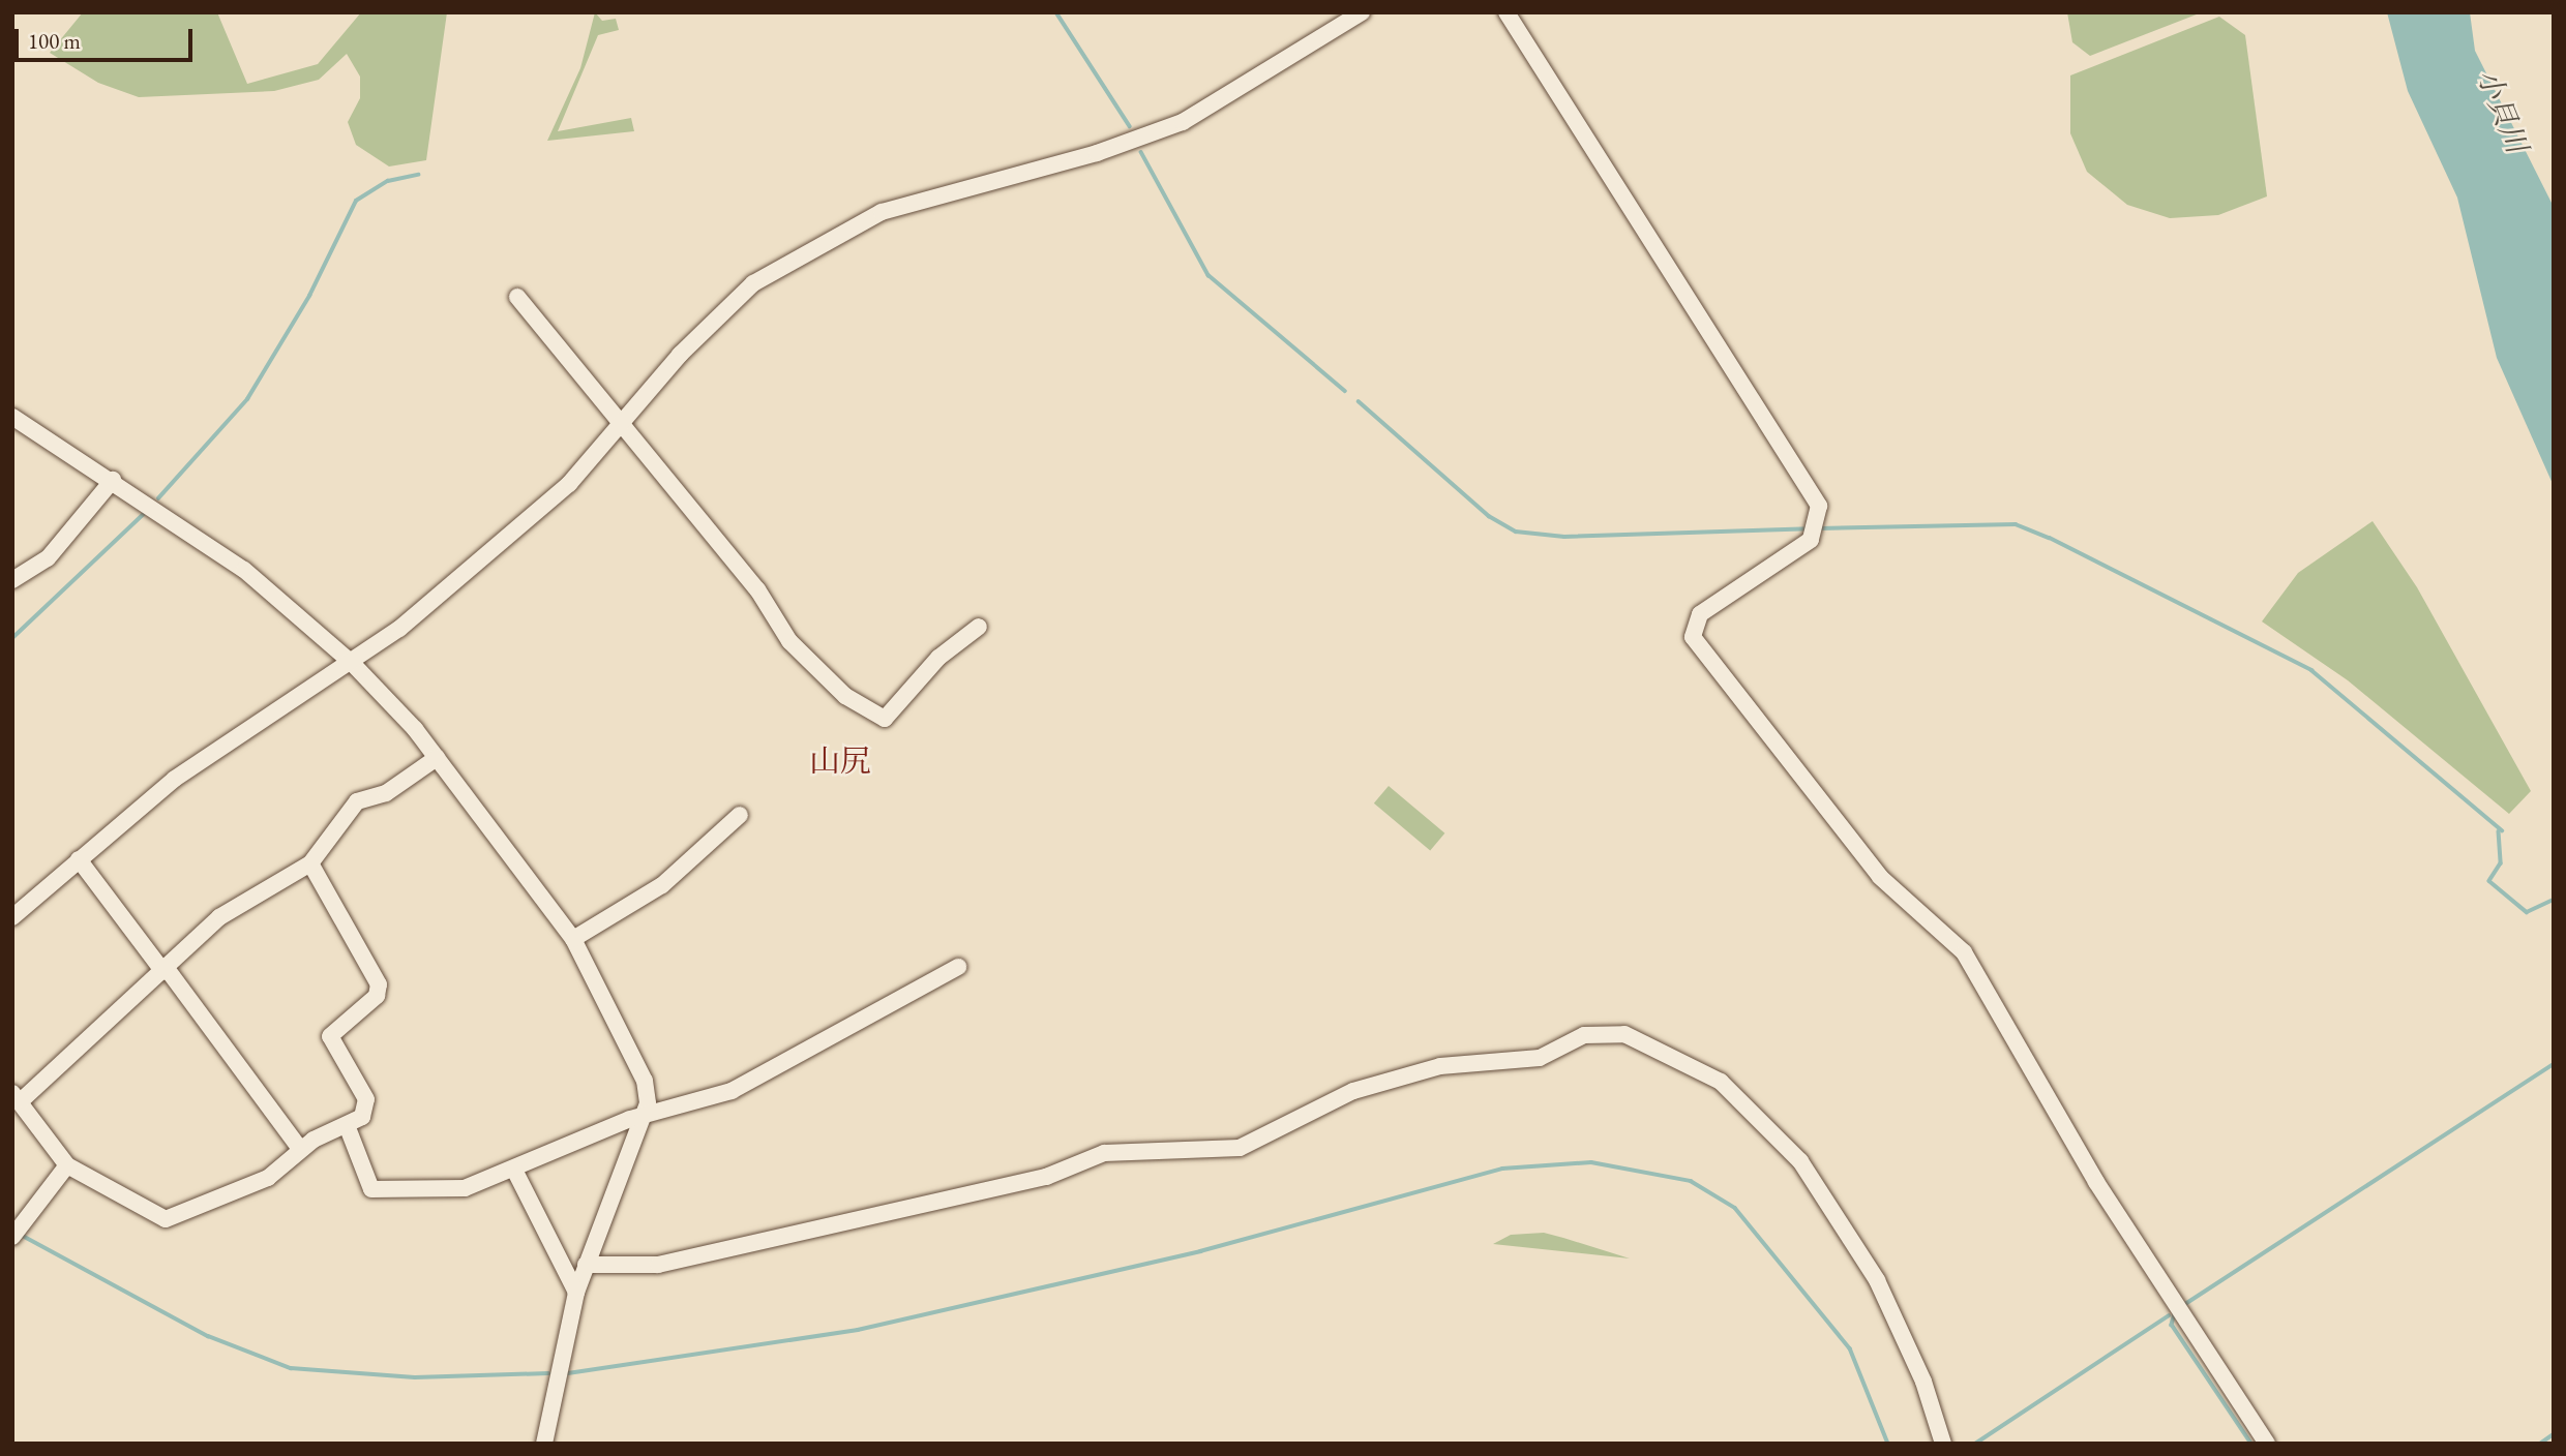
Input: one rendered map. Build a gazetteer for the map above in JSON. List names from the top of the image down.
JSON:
{
  "districts": ["山尻"],
  "water": ["小貝川"],
  "scale_bar": "100 m"
}
